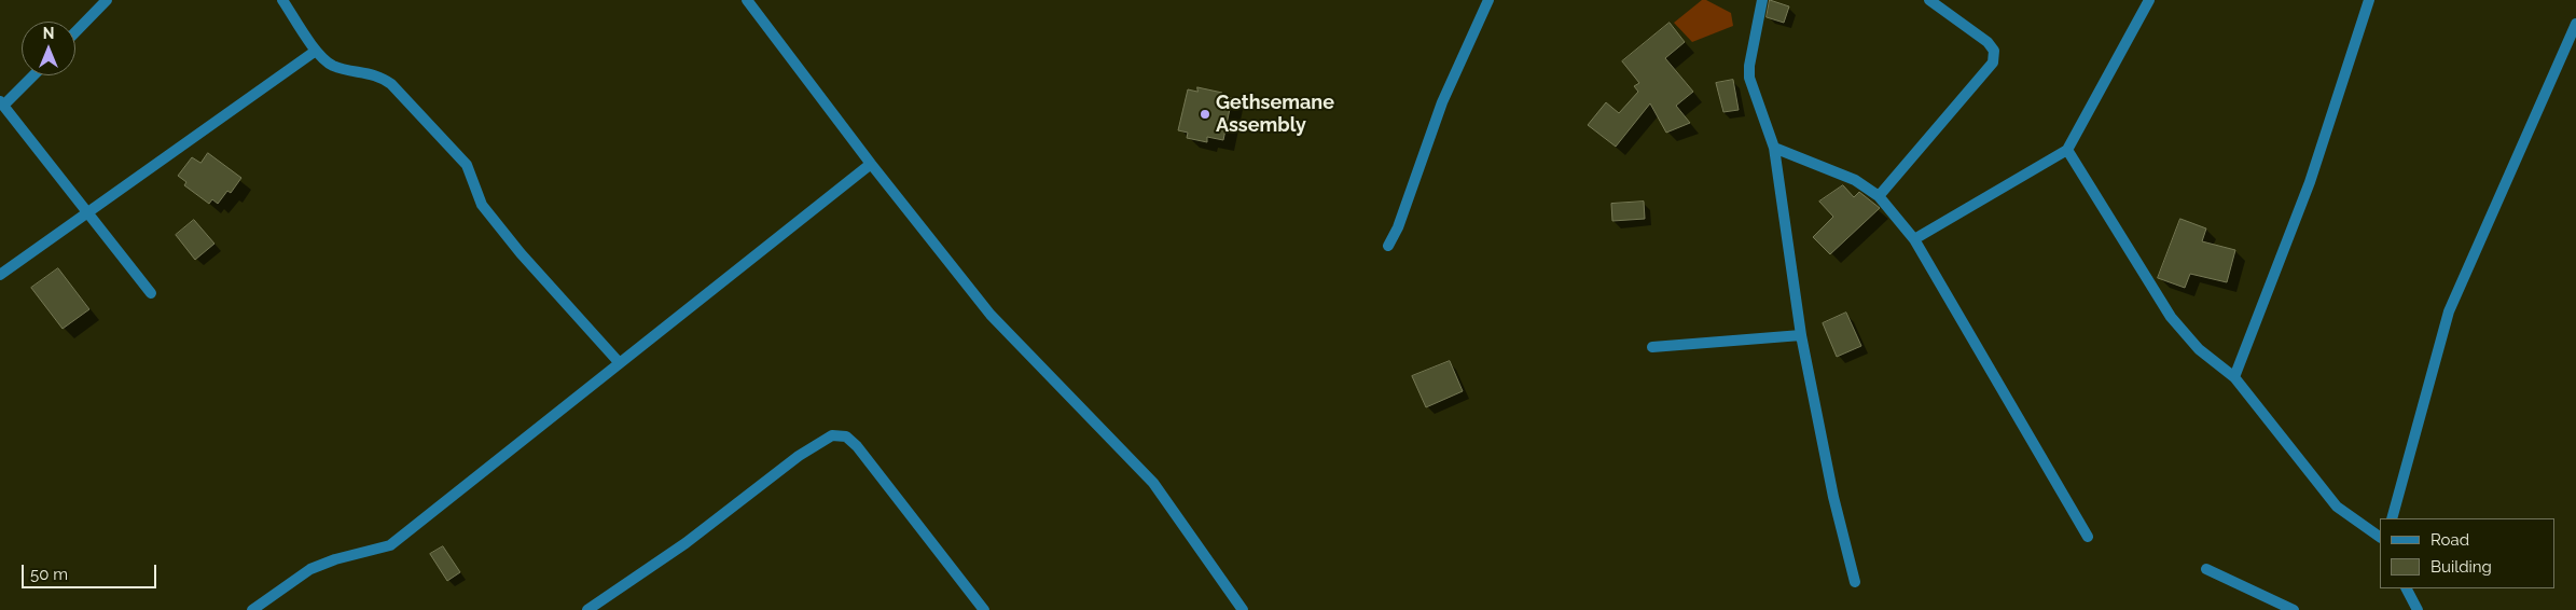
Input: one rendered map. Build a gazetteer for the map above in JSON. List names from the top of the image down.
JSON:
{
  "places": ["Gethsemane Assembly"],
  "legend": ["Road", "Building"],
  "scale_bar": "50 m",
  "north": "top"
}
